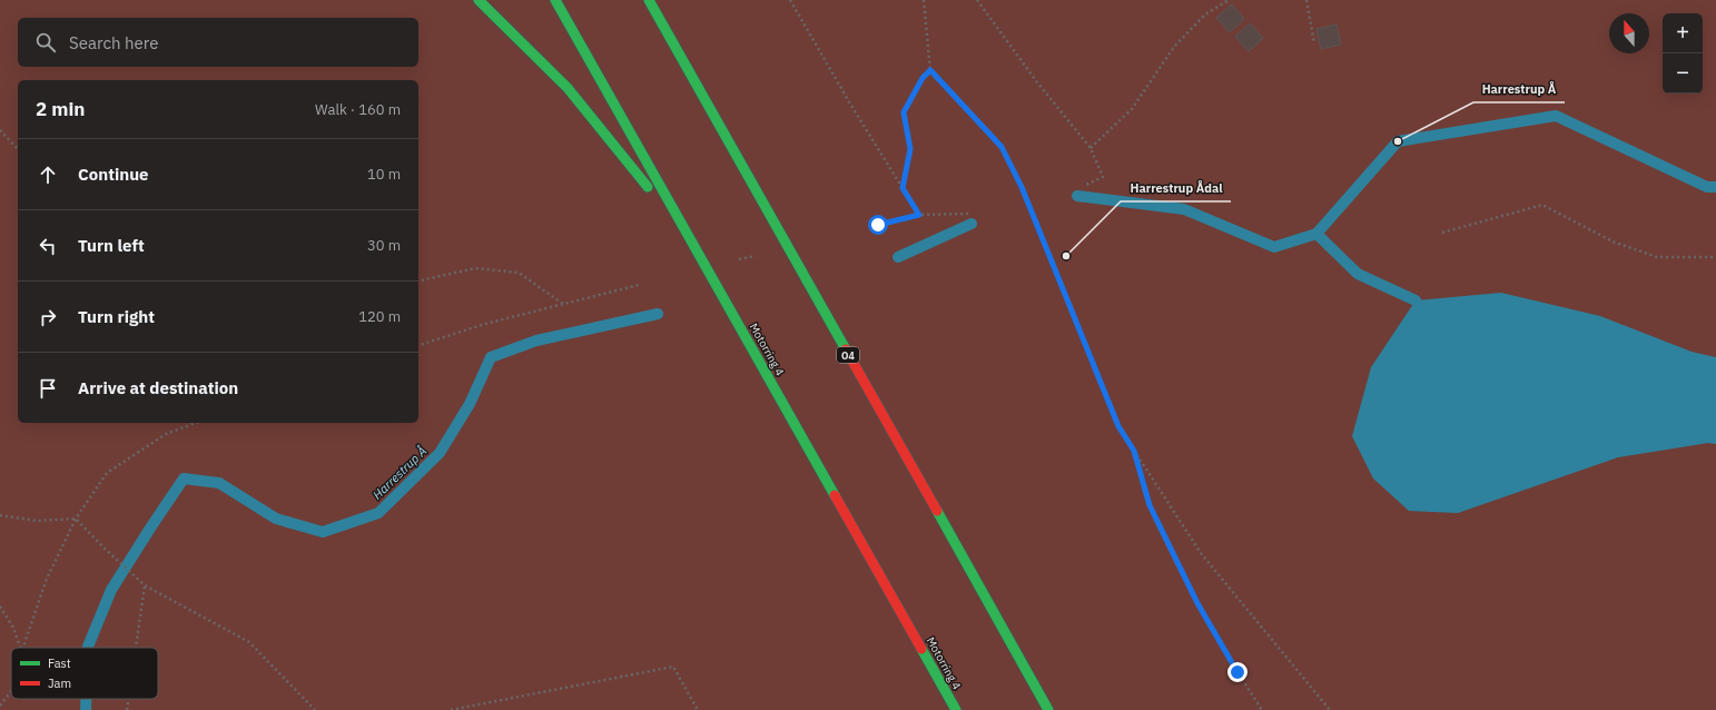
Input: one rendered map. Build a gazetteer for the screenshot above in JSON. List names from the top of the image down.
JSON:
{
  "streets": {
    "highway": ["Motorring 4", "O4"]
  },
  "water": ["Harrestrup Å"],
  "places": ["Harrestrup Å", "Harrestrup Ådal"],
  "legend": ["Fast", "Jam"],
  "north": "top",
  "page": {
    "map_buttons": ["+", "−"],
    "search": "Search here",
    "heading": ["2 min", "Walk · 160 m"],
    "list": [
      ["Continue", "10 m"],
      ["Turn left", "30 m"],
      ["Turn right", "120 m"],
      "Arrive at destination"
    ]
  }
}
